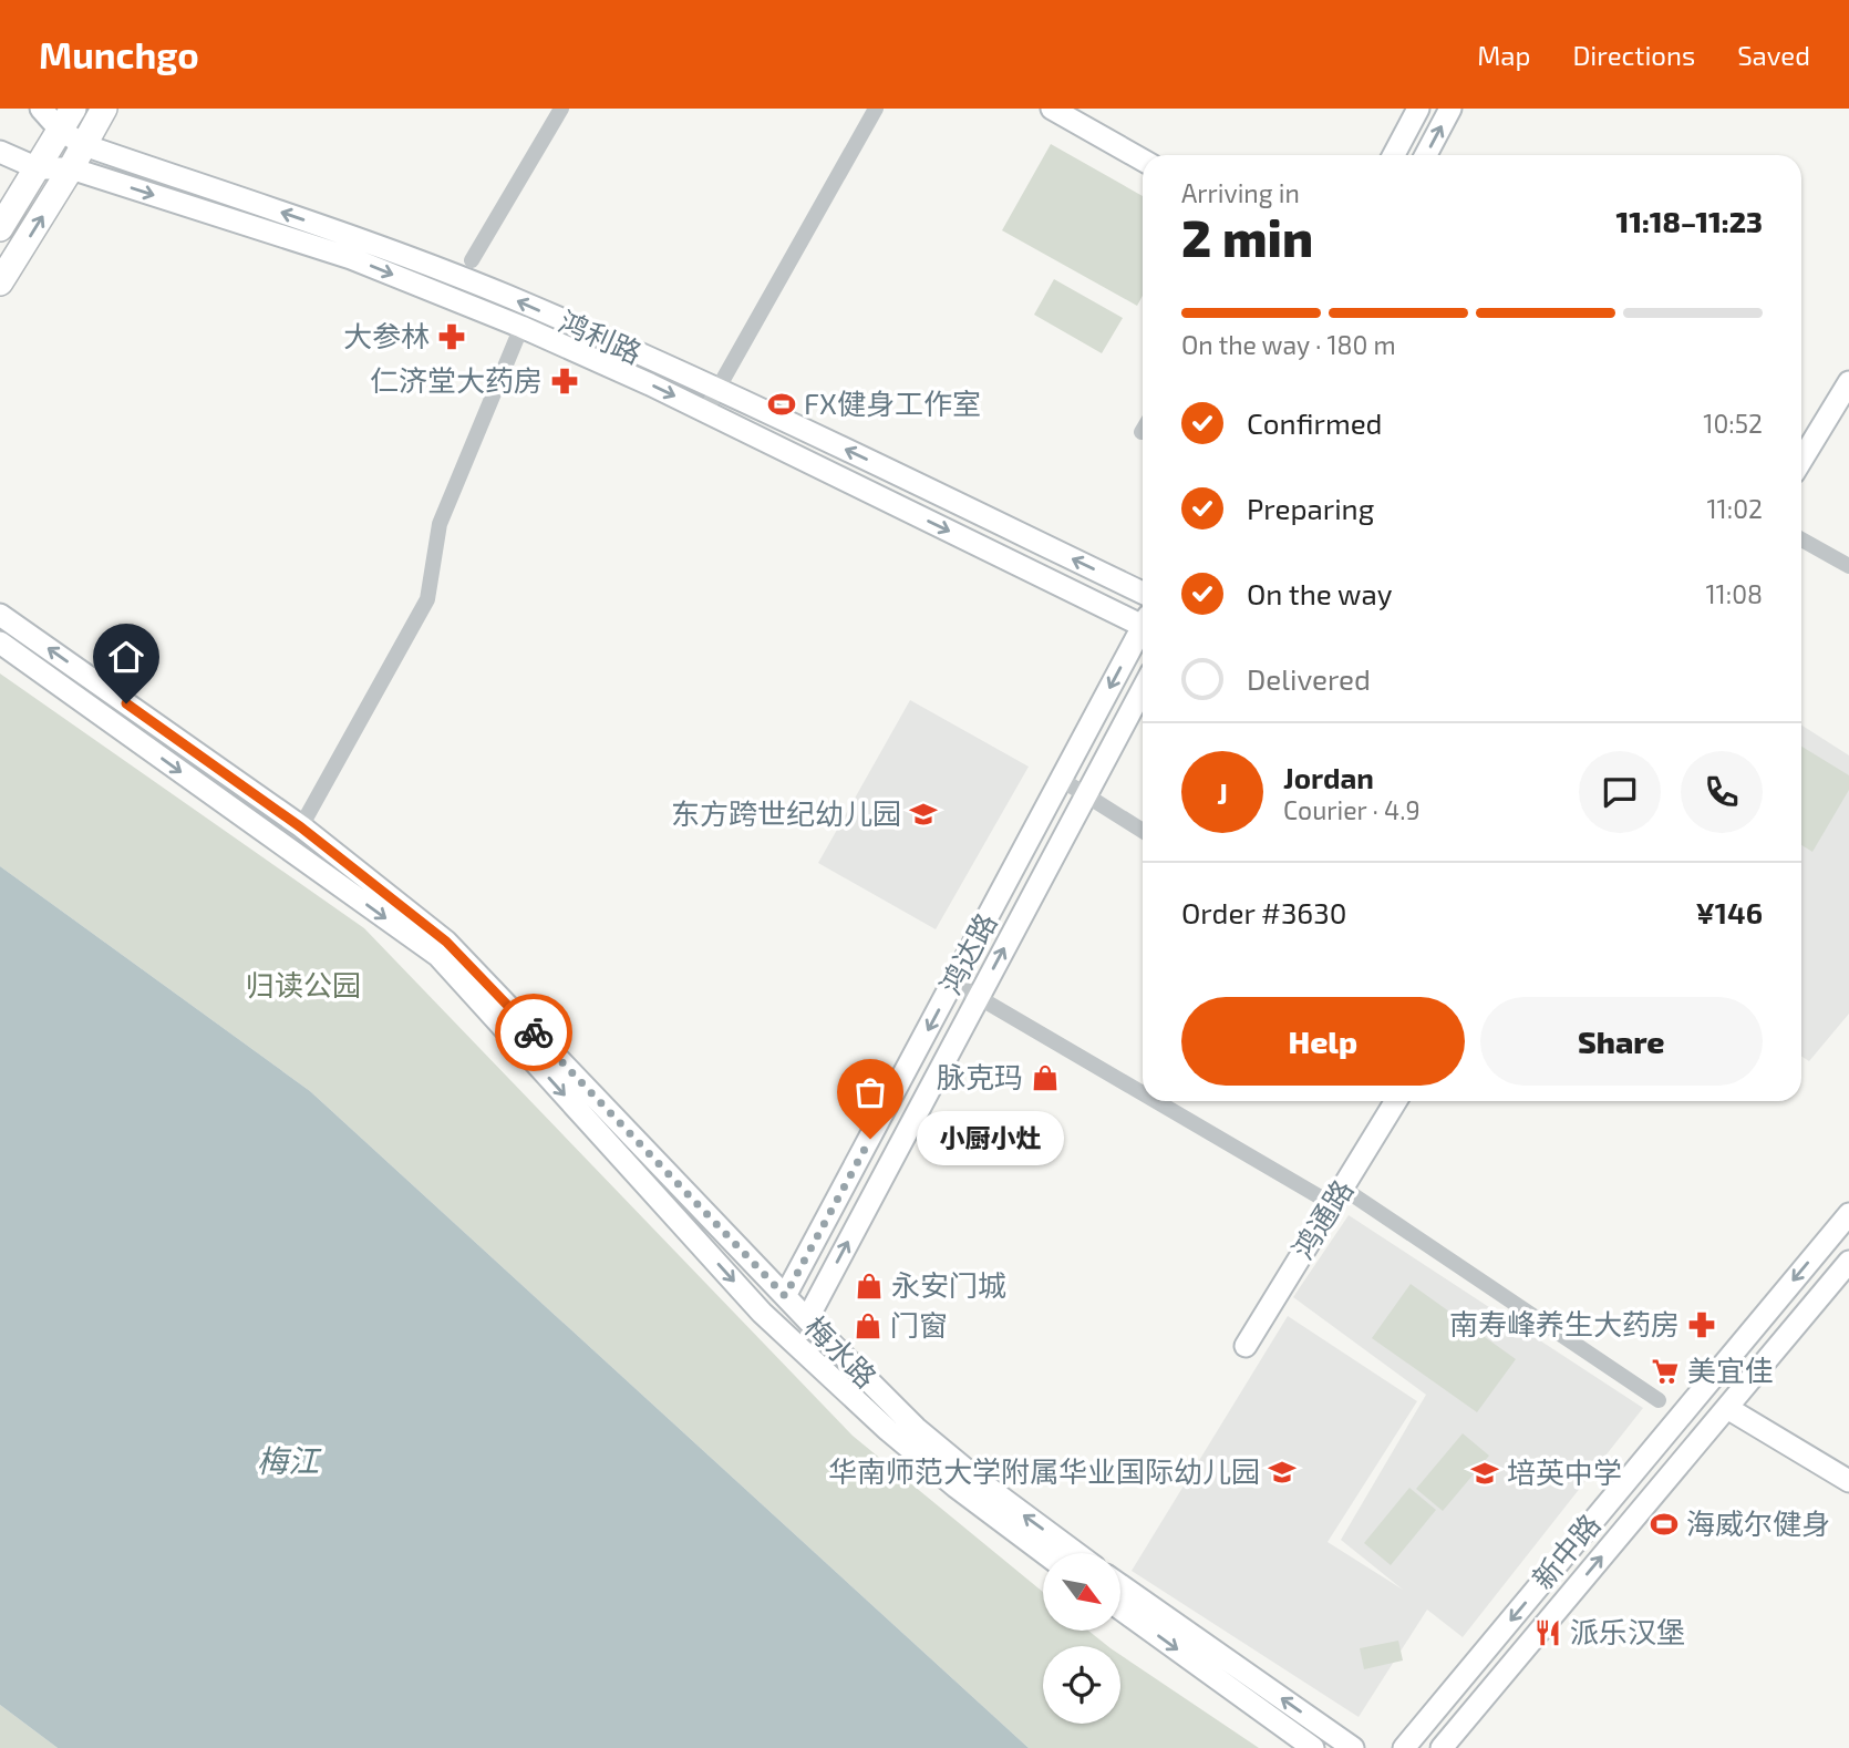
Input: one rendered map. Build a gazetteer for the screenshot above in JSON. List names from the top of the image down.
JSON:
{
  "streets": {
    "main road": [
      "鸿利路",
      "鸿达路",
      "鸿通路",
      "梅水路",
      "新中路"
    ]
  },
  "crossings": [
    ["鸿达路", "梅水路"]
  ],
  "water": ["梅江"],
  "parks": ["归读公园"],
  "places": {
    "pharmacy": ["大参林", "仁济堂大药房", "南寿峰养生大药房"],
    "sports": ["FX健身工作室", "海威尔健身"],
    "school or university": ["东方跨世纪幼儿园", "华南师范大学附属华业国际幼儿园", "培英中学"],
    "shop": ["脉克玛", "永安门城", "门窗"],
    "other": ["小厨小灶"],
    "supermarket": ["美宜佳"],
    "restaurant": ["派乐汉堡"]
  },
  "north": "bottom right",
  "page": {
    "header": "Munchgo",
    "nav": ["Map", "Directions", "Saved"],
    "heading": ["2 min", "Arriving in", "11:18–11:23"],
    "panel": [
      "Jordan",
      "Courier · 4.9",
      "Order #3630",
      "¥146"
    ],
    "bar": "On the way · 180 m",
    "list": [
      ["Confirmed", "10:52"],
      ["Preparing", "11:02"],
      ["On the way", "11:08"],
      "Delivered"
    ],
    "round": "J",
    "buttons": ["Help", "Share"],
    "bubble": "小厨小灶"
  }
}
